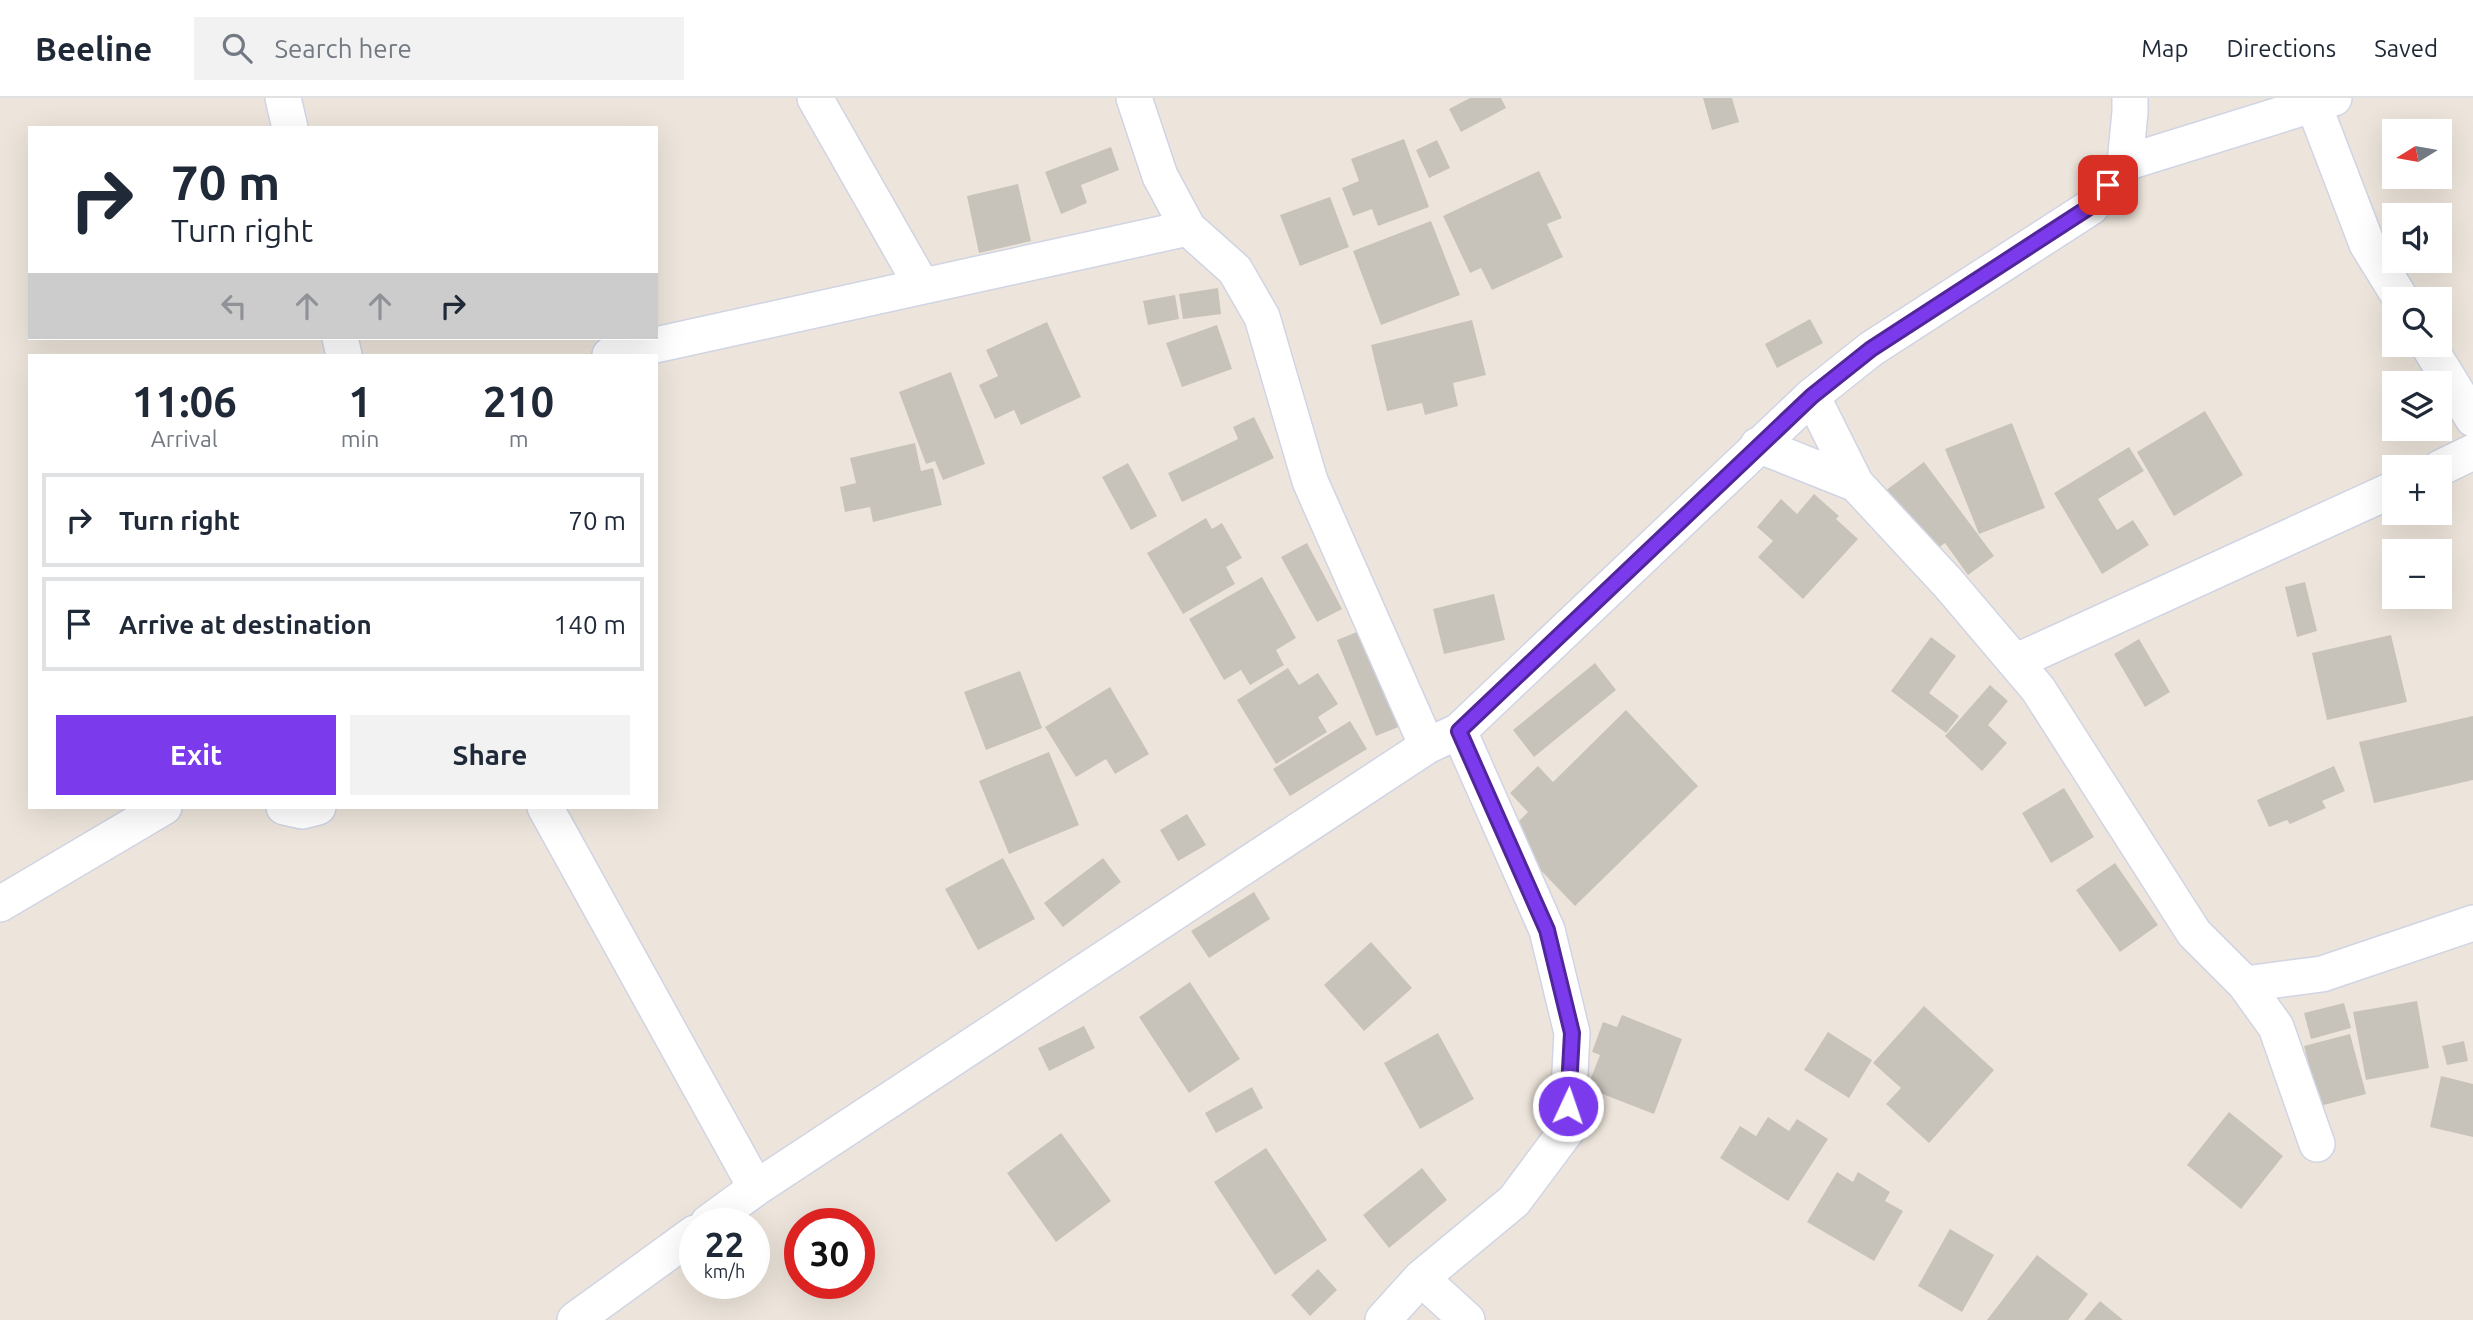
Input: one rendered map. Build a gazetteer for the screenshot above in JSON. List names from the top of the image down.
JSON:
{
  "north": "left",
  "page": {
    "header": "Beeline",
    "search": "Search here",
    "nav": ["Map", "Directions", "Saved"],
    "map_buttons": ["+", "−"],
    "turn": ["70 m", "Turn right"],
    "eta": [
      "11:06",
      "Arrival",
      "1",
      "min",
      "210",
      "m"
    ],
    "list": [
      {
        "name": "Turn right",
        "value": "70 m"
      },
      {
        "name": "Arrive at destination",
        "value": "140 m"
      }
    ],
    "buttons": ["Exit", "Share"],
    "speed": "22 km/h",
    "limit": "30"
  }
}
